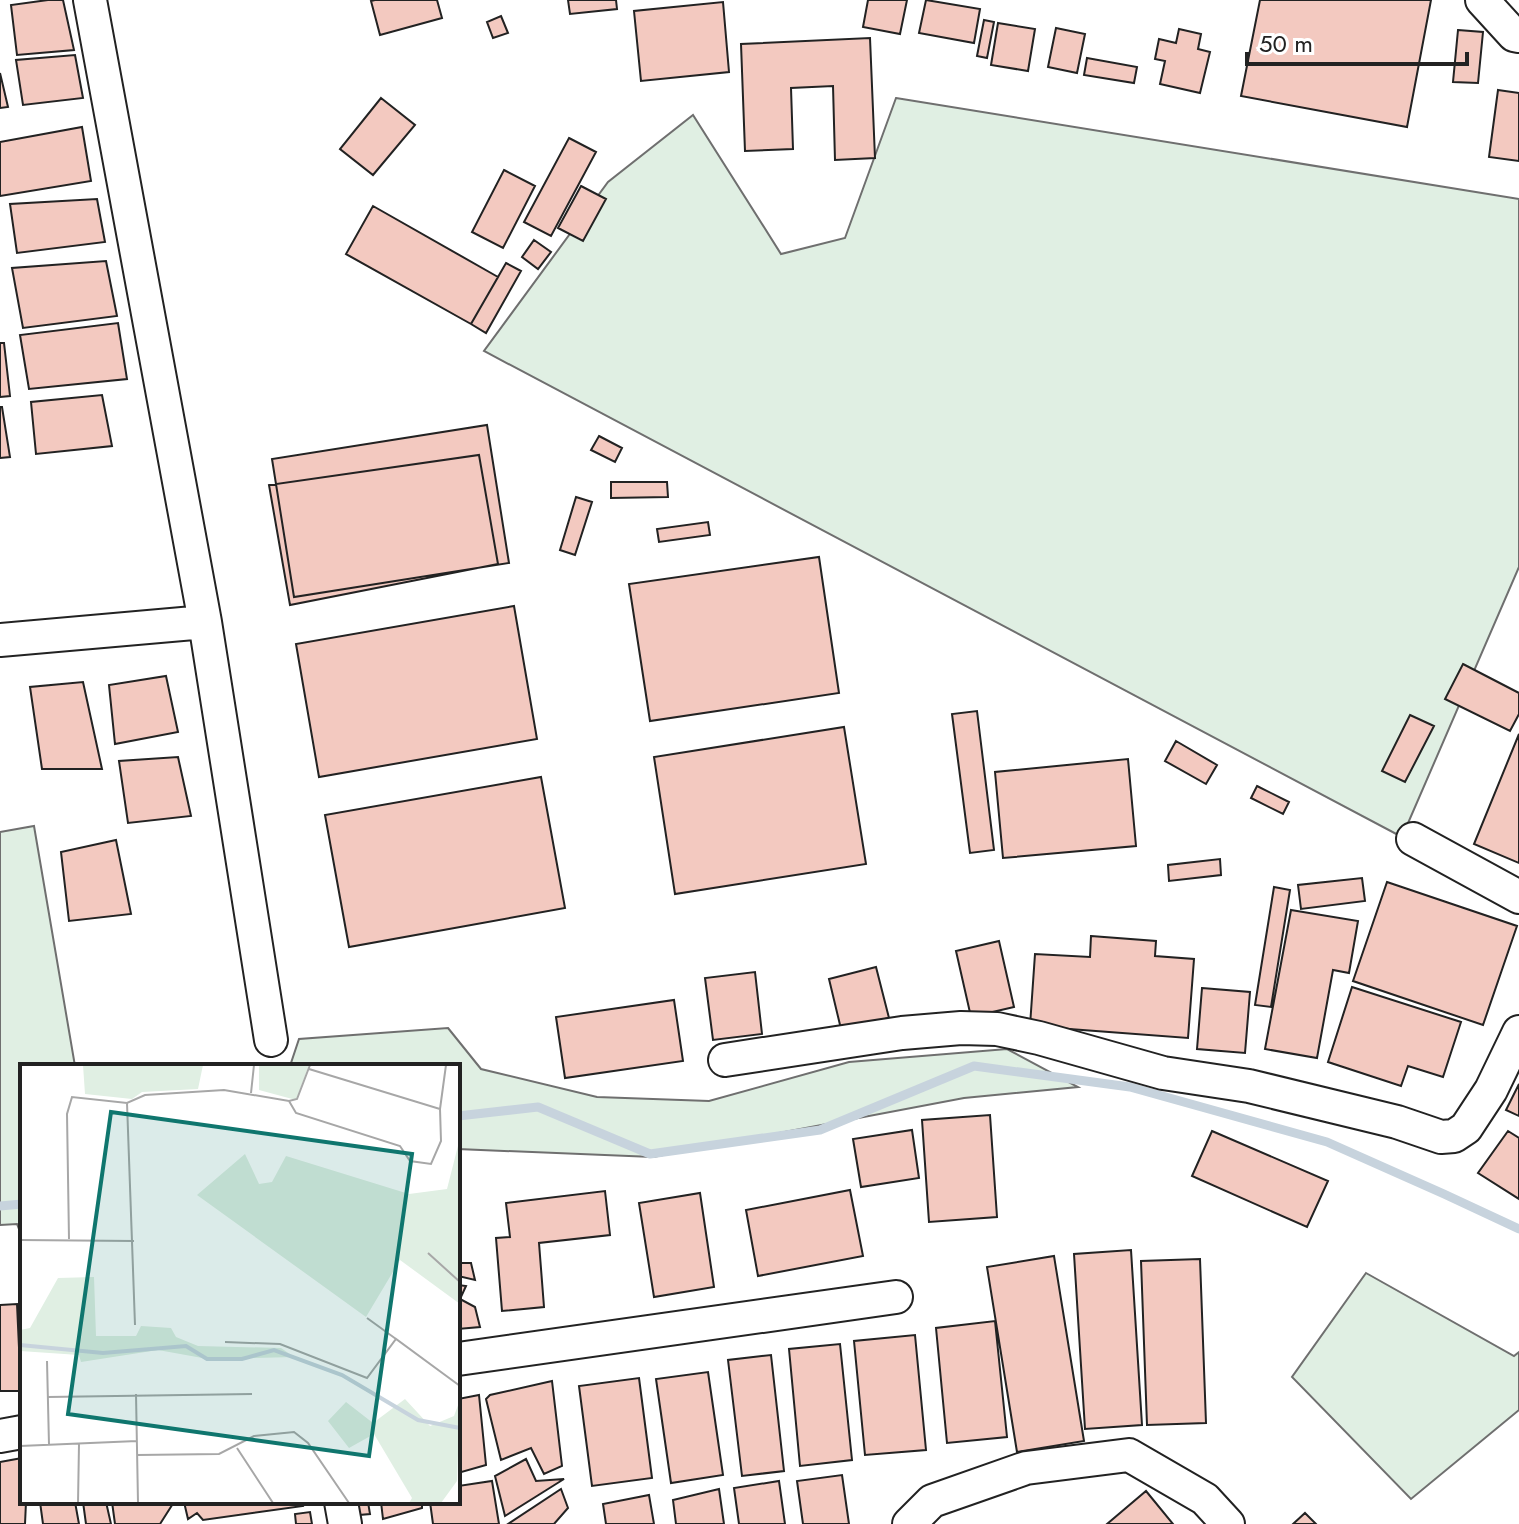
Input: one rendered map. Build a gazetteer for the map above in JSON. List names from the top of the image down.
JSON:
{
  "scale_bar": "50 m"
}
